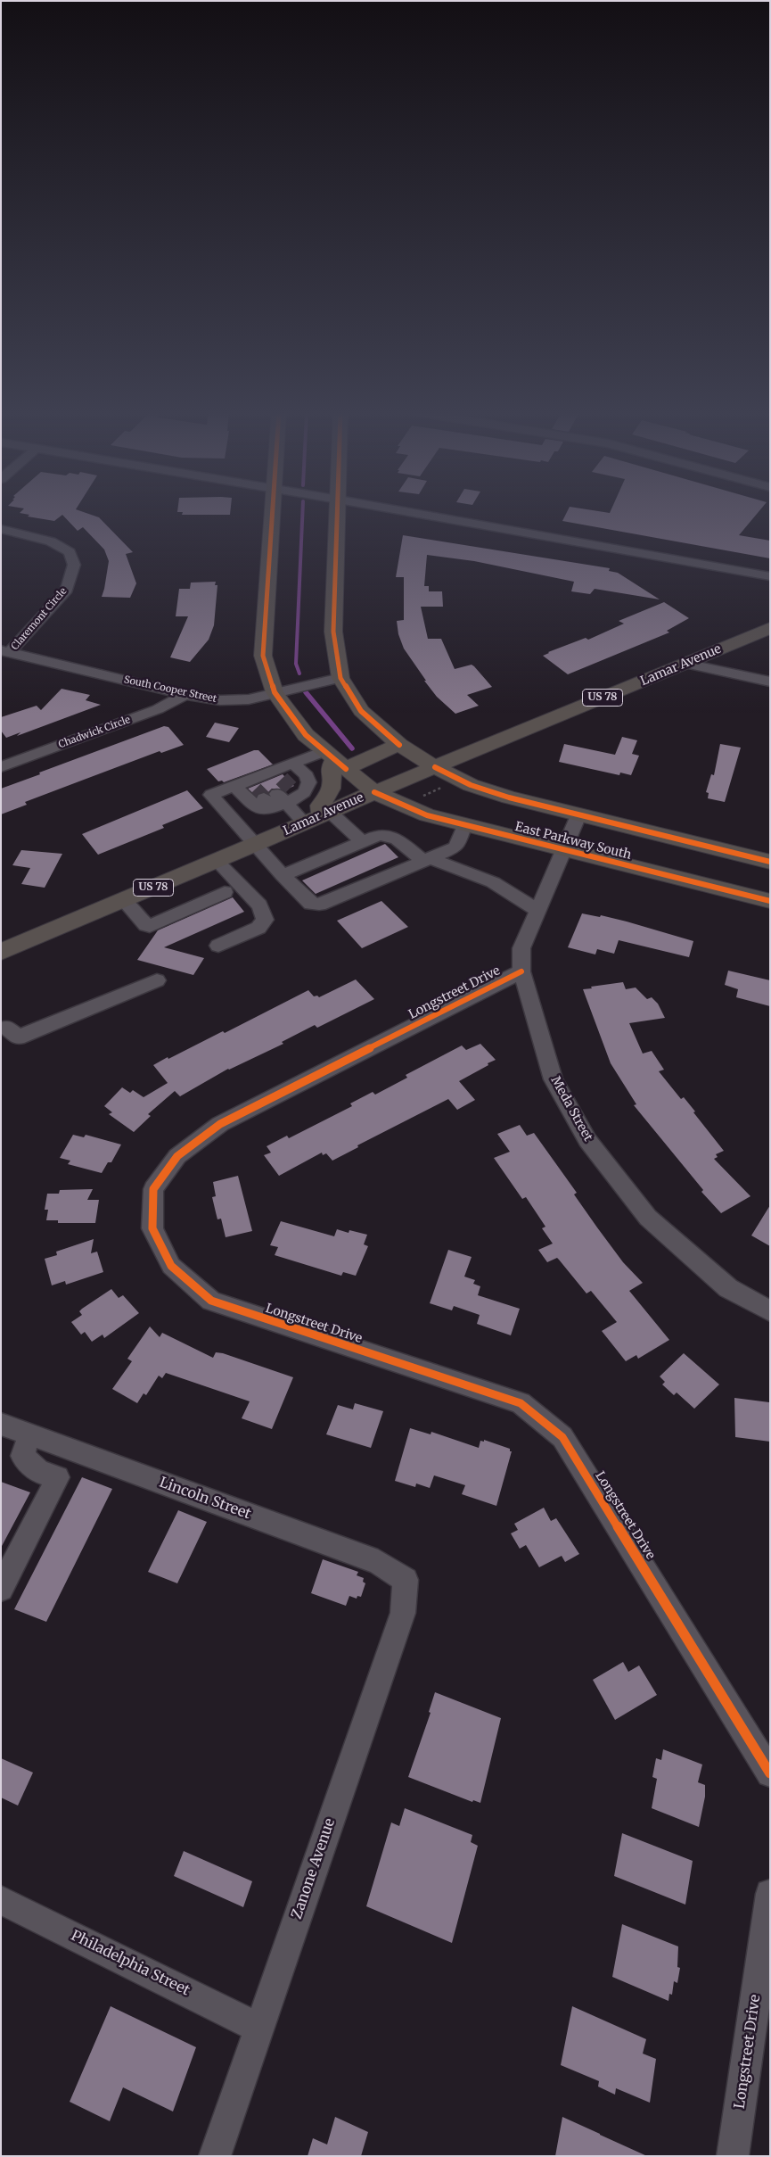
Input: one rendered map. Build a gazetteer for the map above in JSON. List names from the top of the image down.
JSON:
{
  "streets": {
    "main road": ["Lamar Avenue", "US 78", "East Parkway South"],
    "street": [
      "Claremont Circle",
      "South Cooper Street",
      "Chadwick Circle",
      "Longstreet Drive",
      "Meda Street",
      "Lincoln Street",
      "Zanone Avenue",
      "Philadelphia Street"
    ]
  },
  "crossings": [
    ["Claremont Circle", "South Cooper Street"],
    ["Lamar Avenue", "East Parkway South"],
    ["South Cooper Street", "Chadwick Circle"],
    ["South Cooper Street", "East Parkway South"],
    ["East Parkway South", "Meda Street"],
    ["Longstreet Drive", "Meda Street"],
    ["Lincoln Street", "Zanone Avenue"],
    ["Zanone Avenue", "Philadelphia Street"]
  ]
}
